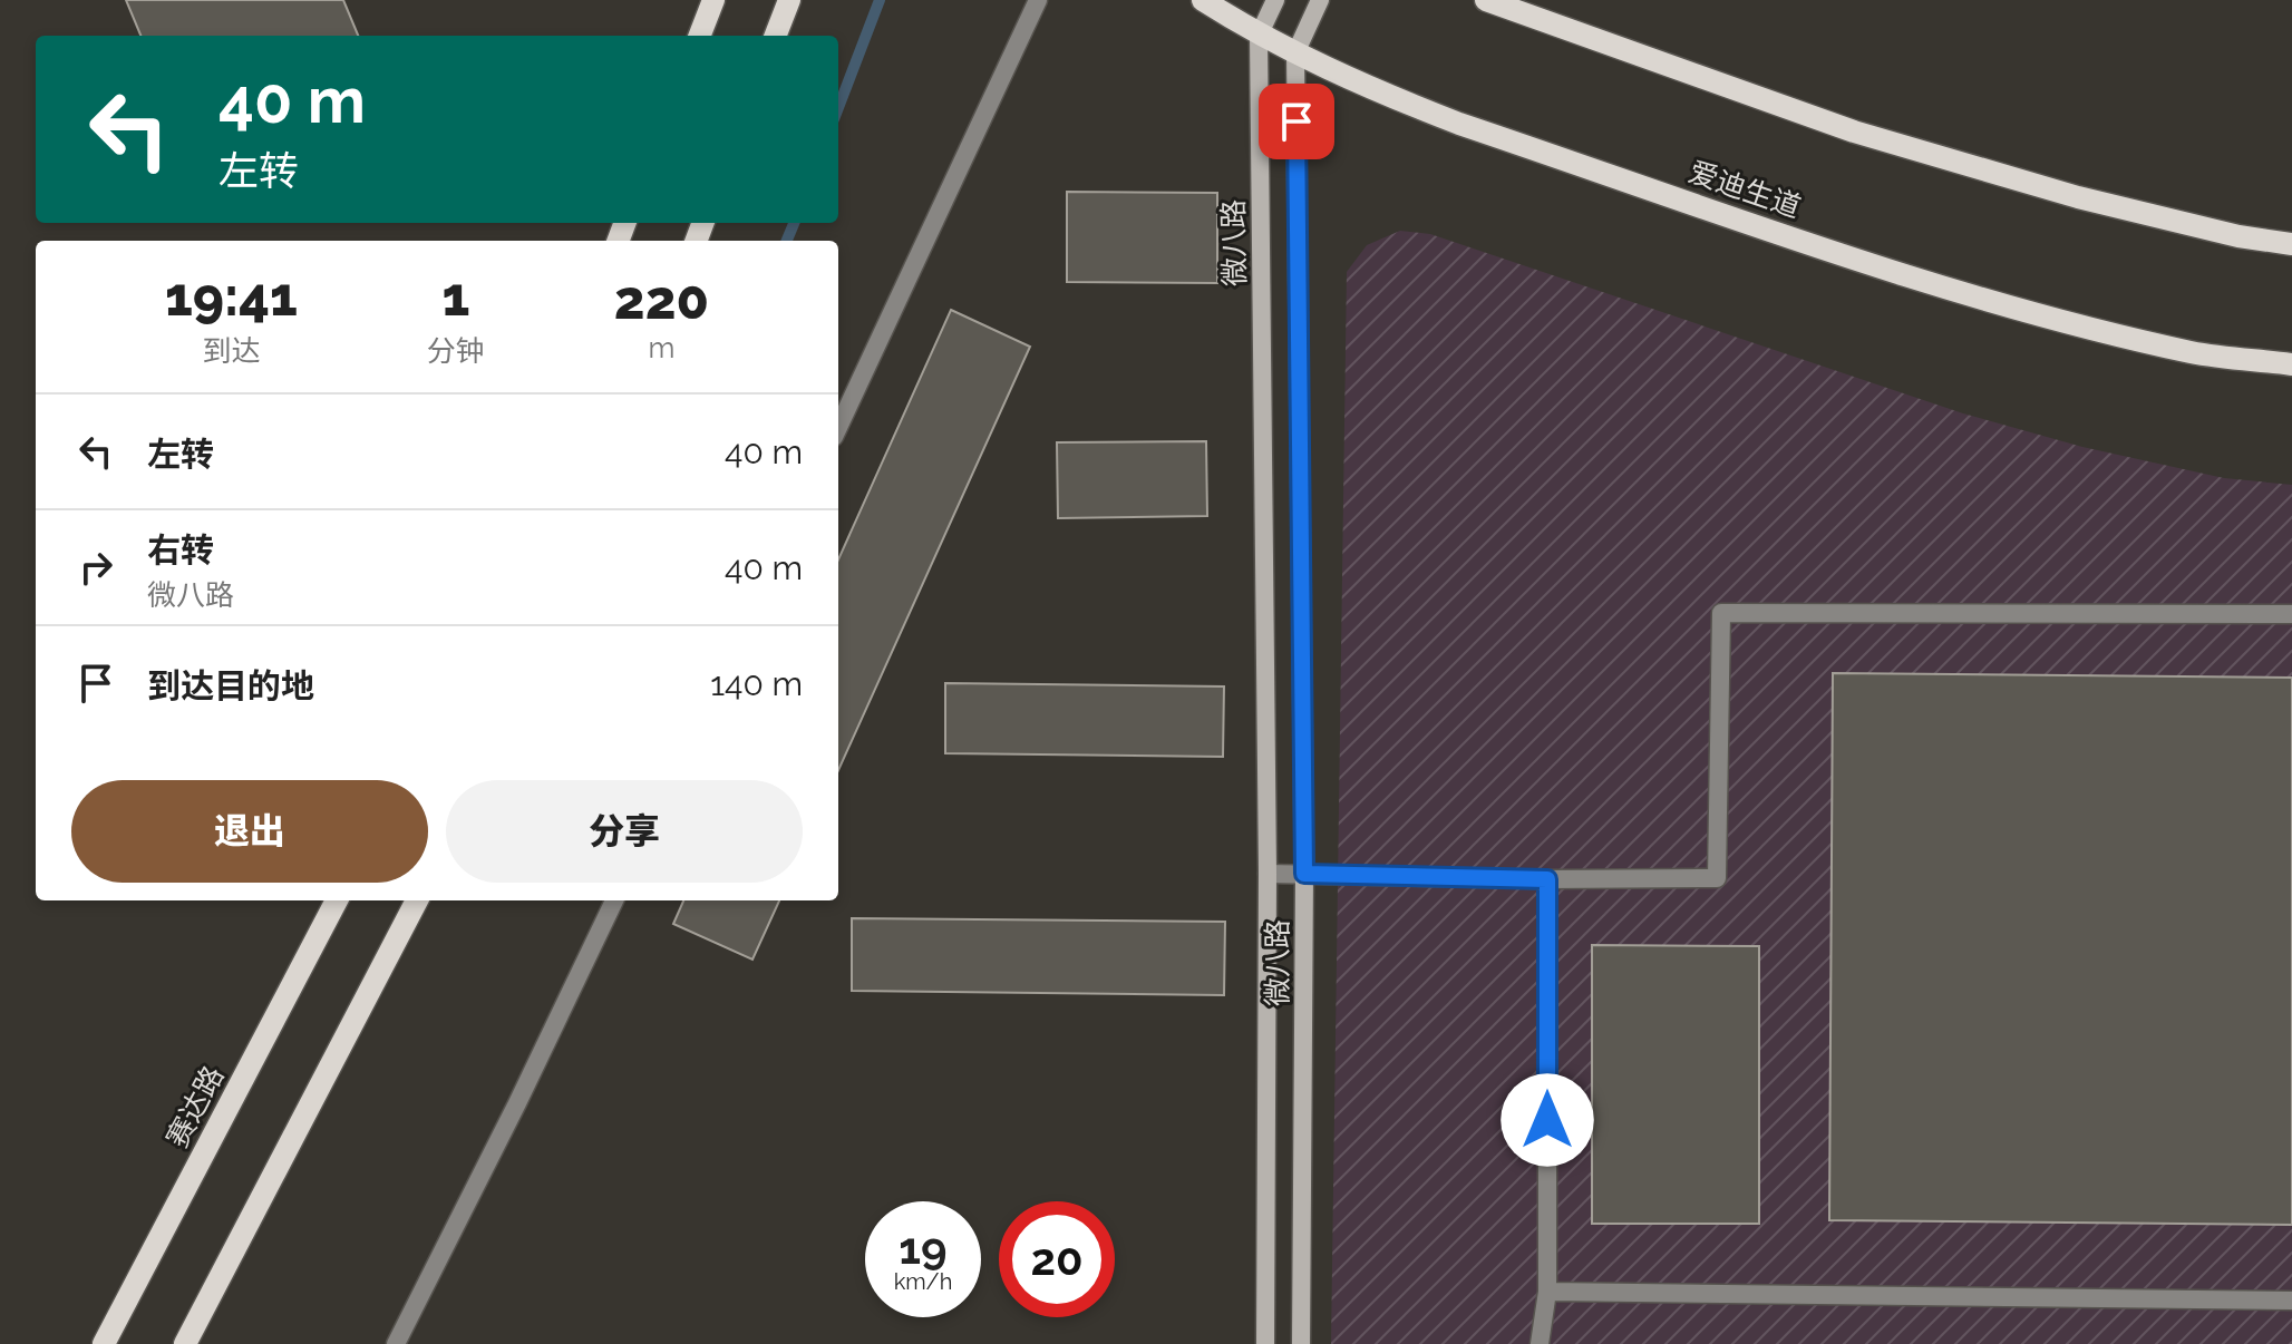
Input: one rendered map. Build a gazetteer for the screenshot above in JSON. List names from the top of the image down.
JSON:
{
  "streets": {
    "main road": ["爱迪生道", "赛达路"],
    "street": ["微八路"]
  },
  "crossings": [
    ["爱迪生道", "微八路"]
  ],
  "page": {
    "turn": ["40 m", "左转"],
    "eta": [
      "19:41",
      "到达",
      "1",
      "分钟",
      "220",
      "m"
    ],
    "list": [
      {
        "name": "左转",
        "value": "40 m"
      },
      {
        "name": "右转",
        "note": "微八路",
        "value": "40 m"
      },
      {
        "name": "到达目的地",
        "value": "140 m"
      }
    ],
    "buttons": ["退出", "分享"],
    "speed": "19 km/h",
    "limit": "20"
  }
}
